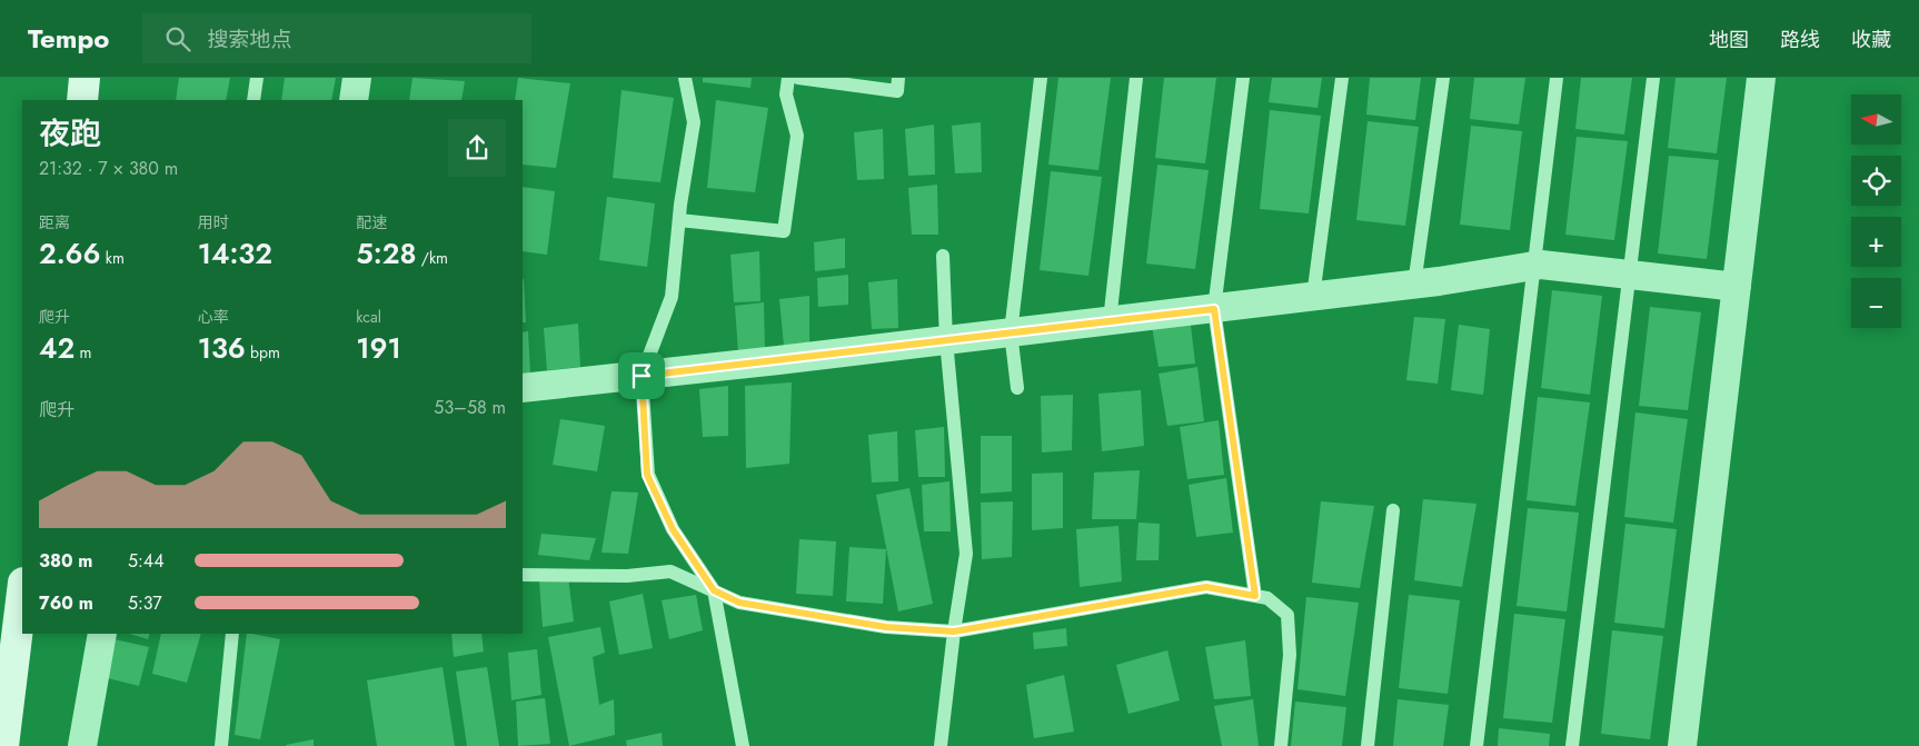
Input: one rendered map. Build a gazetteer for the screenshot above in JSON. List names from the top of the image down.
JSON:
{
  "north": "left",
  "page": {
    "header": "Tempo",
    "search": "搜索地点",
    "nav": ["地图", "路线", "收藏"],
    "map_buttons": ["+", "−"],
    "heading": ["夜跑", "21:32 · 7 × 380 m"],
    "stats": [
      ["距离", "2.66 km"],
      ["用时", "14:32"],
      ["配速", "5:28 /km"],
      ["爬升", "42 m"],
      ["心率", "136 bpm"],
      ["kcal", "191"]
    ],
    "chart": ["爬升", "53–58 m"],
    "list": [
      {
        "name": "380 m",
        "note": "5:44"
      },
      {
        "name": "760 m",
        "note": "5:37"
      }
    ]
  }
}
